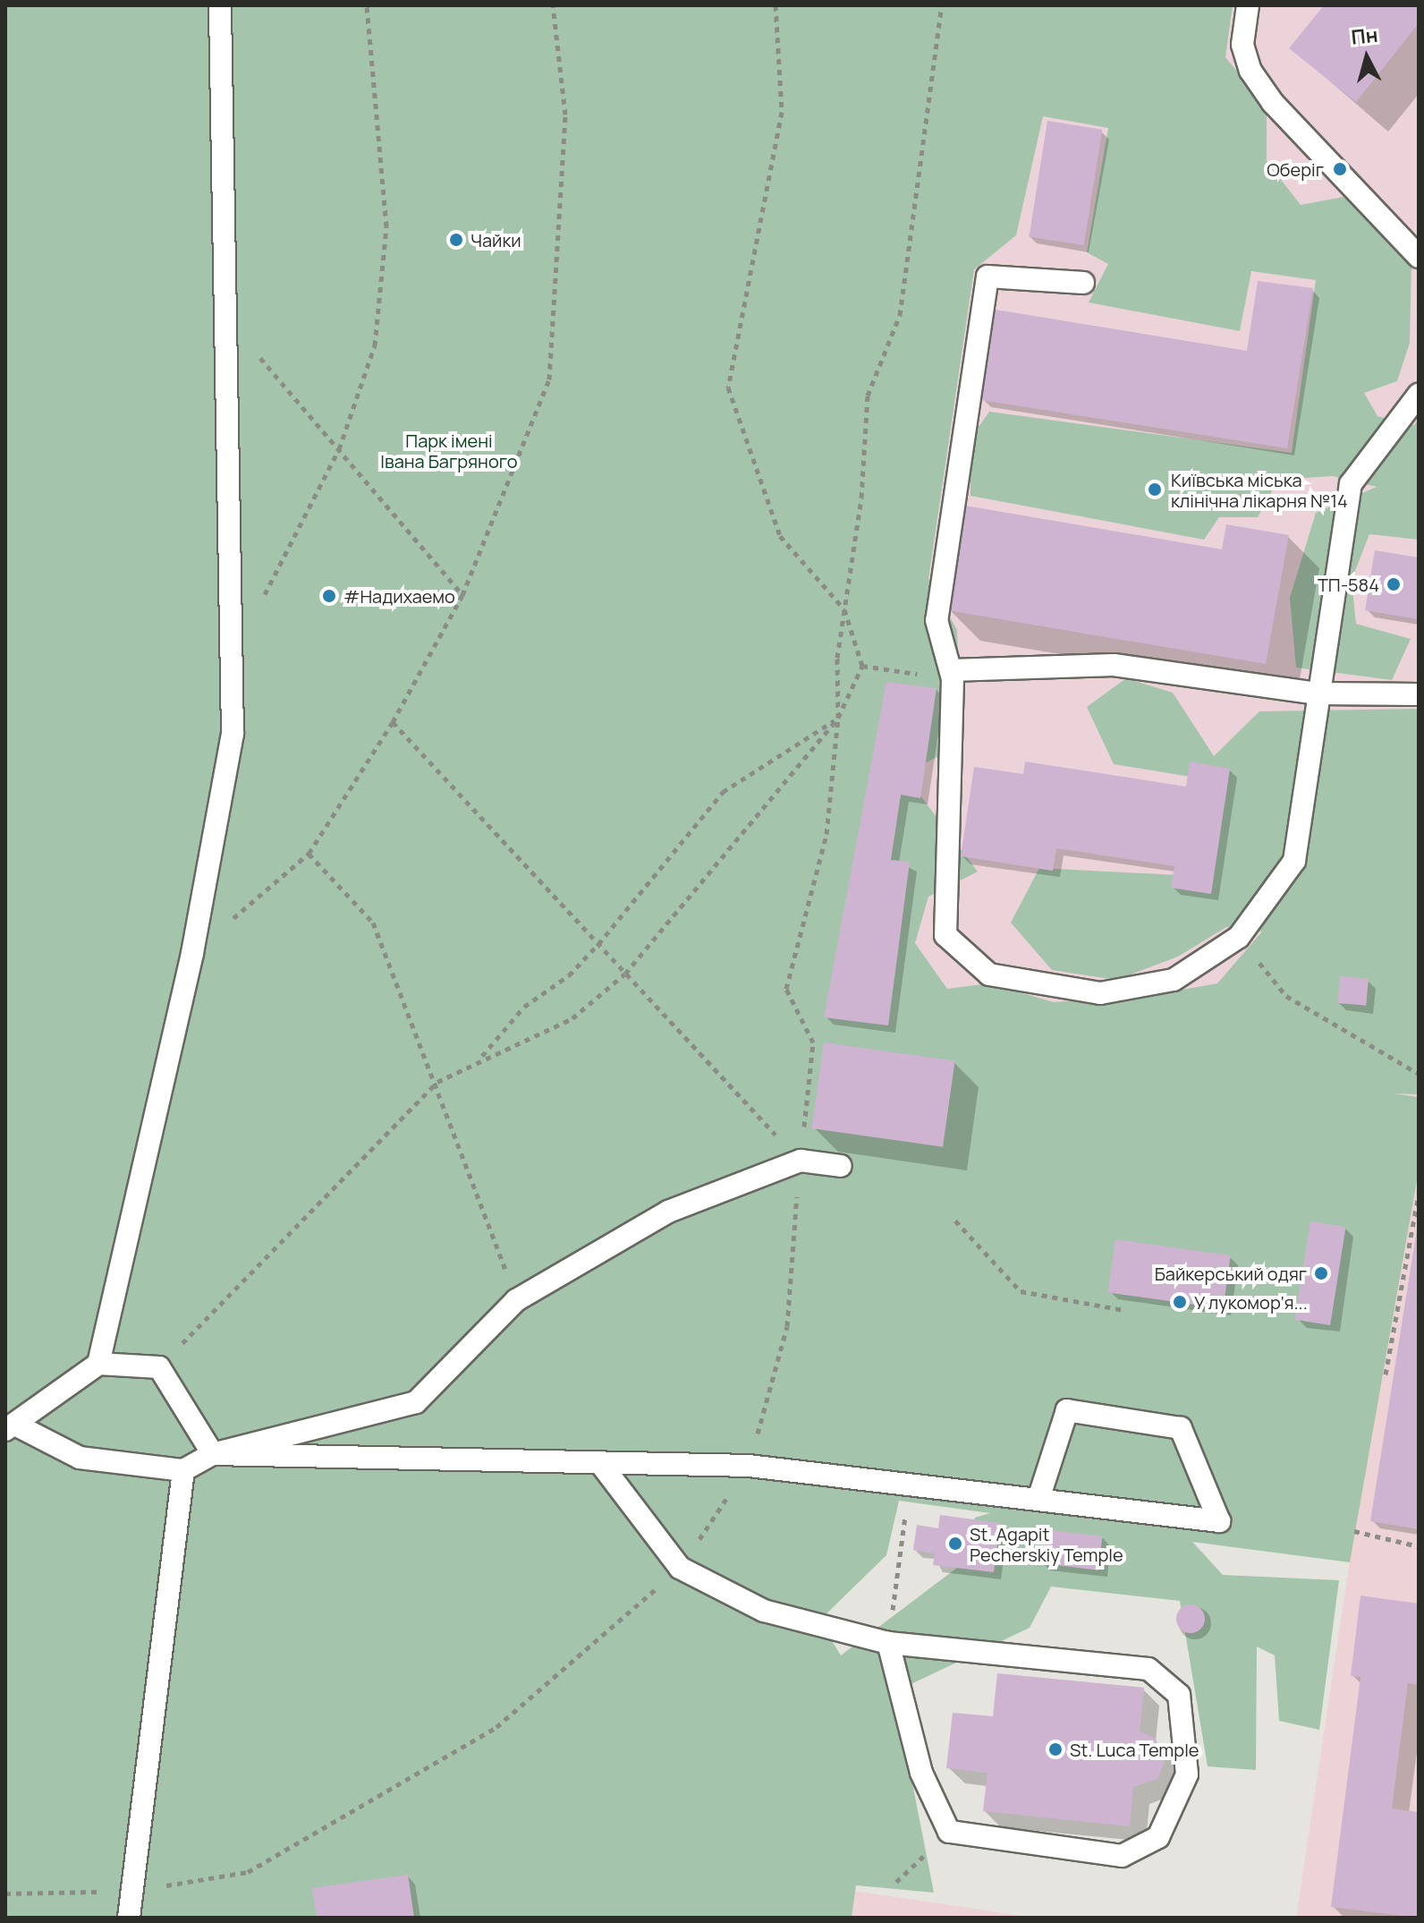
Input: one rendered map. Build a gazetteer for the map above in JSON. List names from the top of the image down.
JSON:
{
  "parks": ["Парк імені Івана Багряного"],
  "places": [
    "Оберіг",
    "Чайки",
    "Київська міська клінічна лікарня №14",
    "ТП-584",
    "#Надихаемо",
    "Байкерський одяг",
    "У лукомор'я...",
    "St. Agapit Pecherskiy Temple",
    "St. Luca Temple"
  ],
  "north": "top"
}
